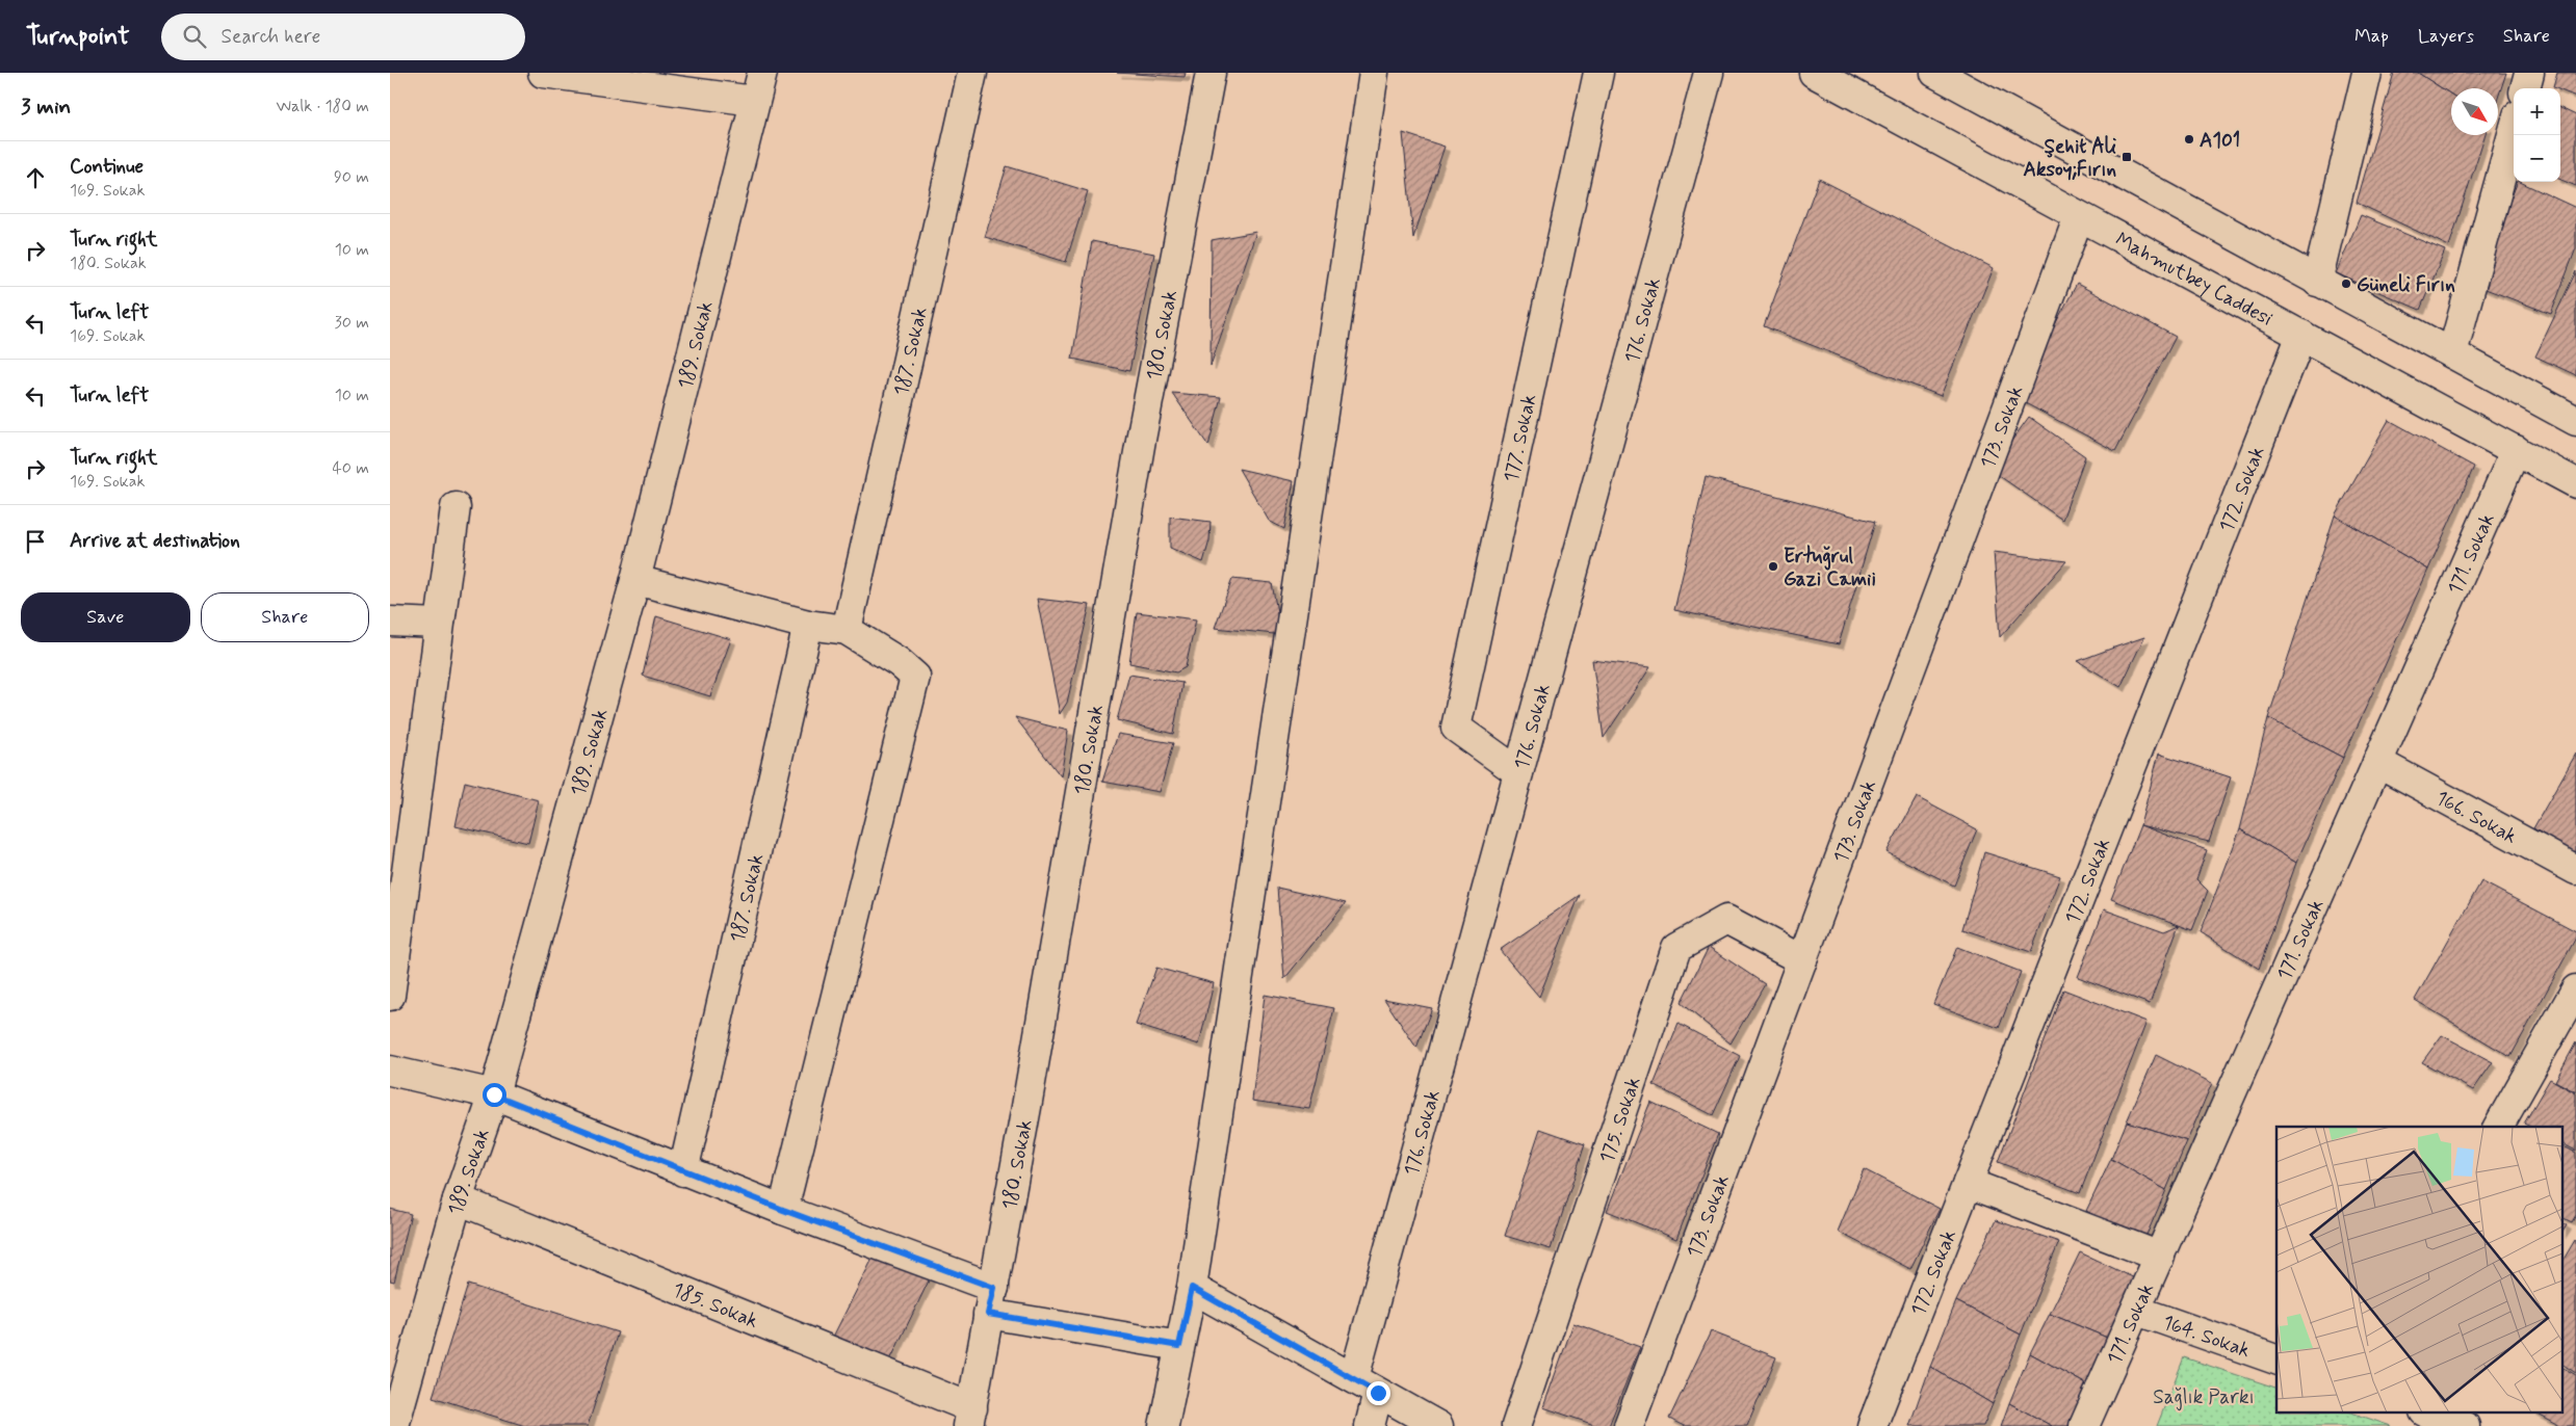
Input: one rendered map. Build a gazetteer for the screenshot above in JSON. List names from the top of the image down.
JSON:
{
  "streets": {
    "street": [
      "Mahmutbey Caddesi",
      "176. Sokak",
      "180. Sokak",
      "189. Sokak",
      "187. Sokak",
      "173. Sokak",
      "177. Sokak",
      "172. Sokak",
      "171. Sokak",
      "166. Sokak",
      "175. Sokak",
      "185. Sokak",
      "164. Sokak"
    ]
  },
  "crossings": [
    ["Mahmutbey Caddesi", "173. Sokak"],
    ["Mahmutbey Caddesi", "172. Sokak"],
    ["Mahmutbey Caddesi", "171. Sokak"],
    ["176. Sokak", "177. Sokak"],
    ["180. Sokak", "185. Sokak"],
    ["189. Sokak", "185. Sokak"],
    ["173. Sokak", "175. Sokak"],
    ["171. Sokak", "166. Sokak"],
    ["171. Sokak", "164. Sokak"]
  ],
  "parks": ["Sağlık Parkı"],
  "places": {
    "other": ["A101", "Güneli Fırın", "Ertuğrul Gazi Camii"],
    "transit": ["Şehit Ali Aksoy;Fırın"]
  },
  "north": "bottom right",
  "page": {
    "header": "Turnpoint",
    "search": "Search here",
    "nav": ["Map", "Layers", "Share"],
    "heading": ["3 min", "Walk · 180 m"],
    "map_buttons": ["+", "−"],
    "list": [
      ["Continue", "169. Sokak", "90 m"],
      ["Turn right", "180. Sokak", "10 m"],
      ["Turn left", "169. Sokak", "30 m"],
      ["Turn left", "10 m"],
      ["Turn right", "169. Sokak", "40 m"],
      "Arrive at destination"
    ],
    "buttons": ["Save", "Share"]
  }
}
